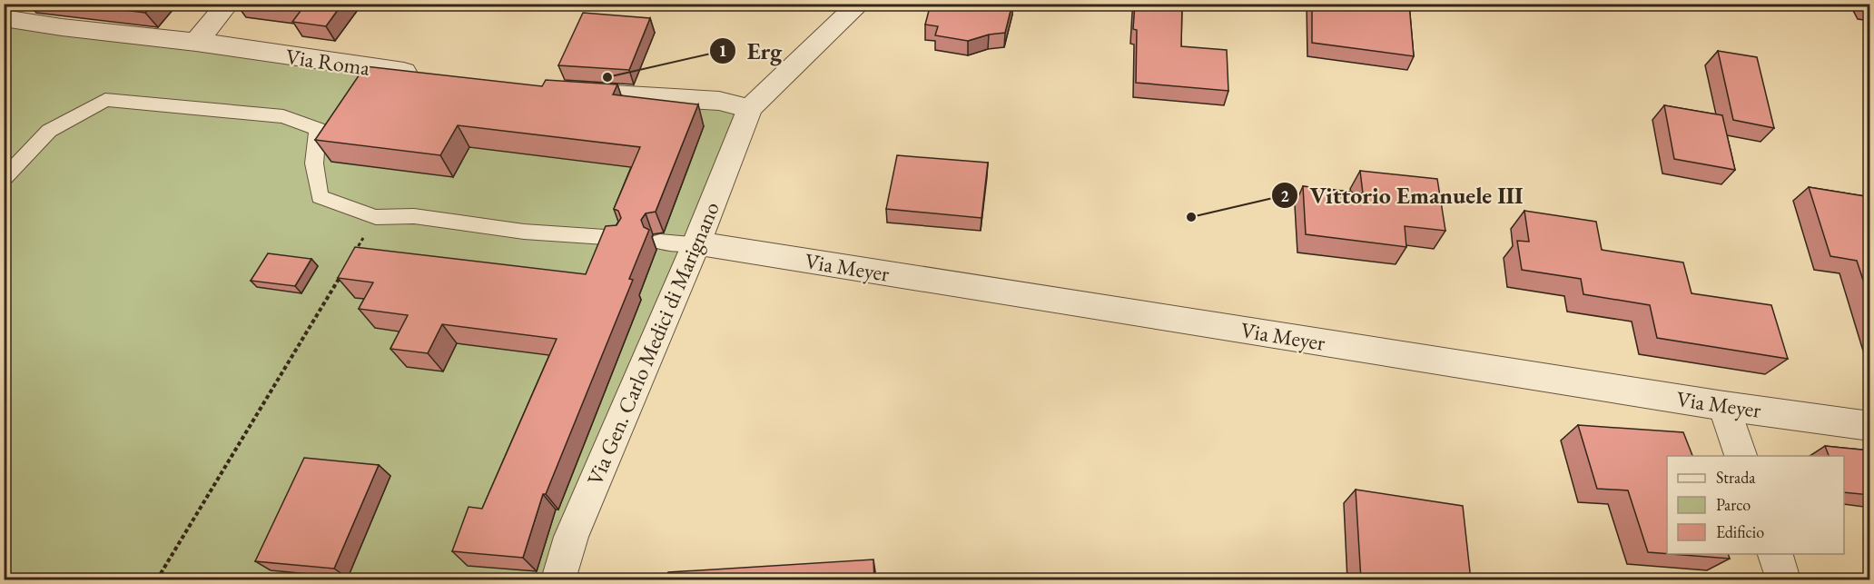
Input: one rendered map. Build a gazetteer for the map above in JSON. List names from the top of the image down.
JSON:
{
  "streets": {
    "street": ["Via Roma", "Via Meyer", "Via Gen. Carlo Medici di Marignano"]
  },
  "crossings": [
    ["Via Meyer", "Via Gen. Carlo Medici di Marignano"]
  ],
  "places": ["Erg", "Vittorio Emanuele III"],
  "legend": ["Strada", "Parco", "Edificio"]
}
